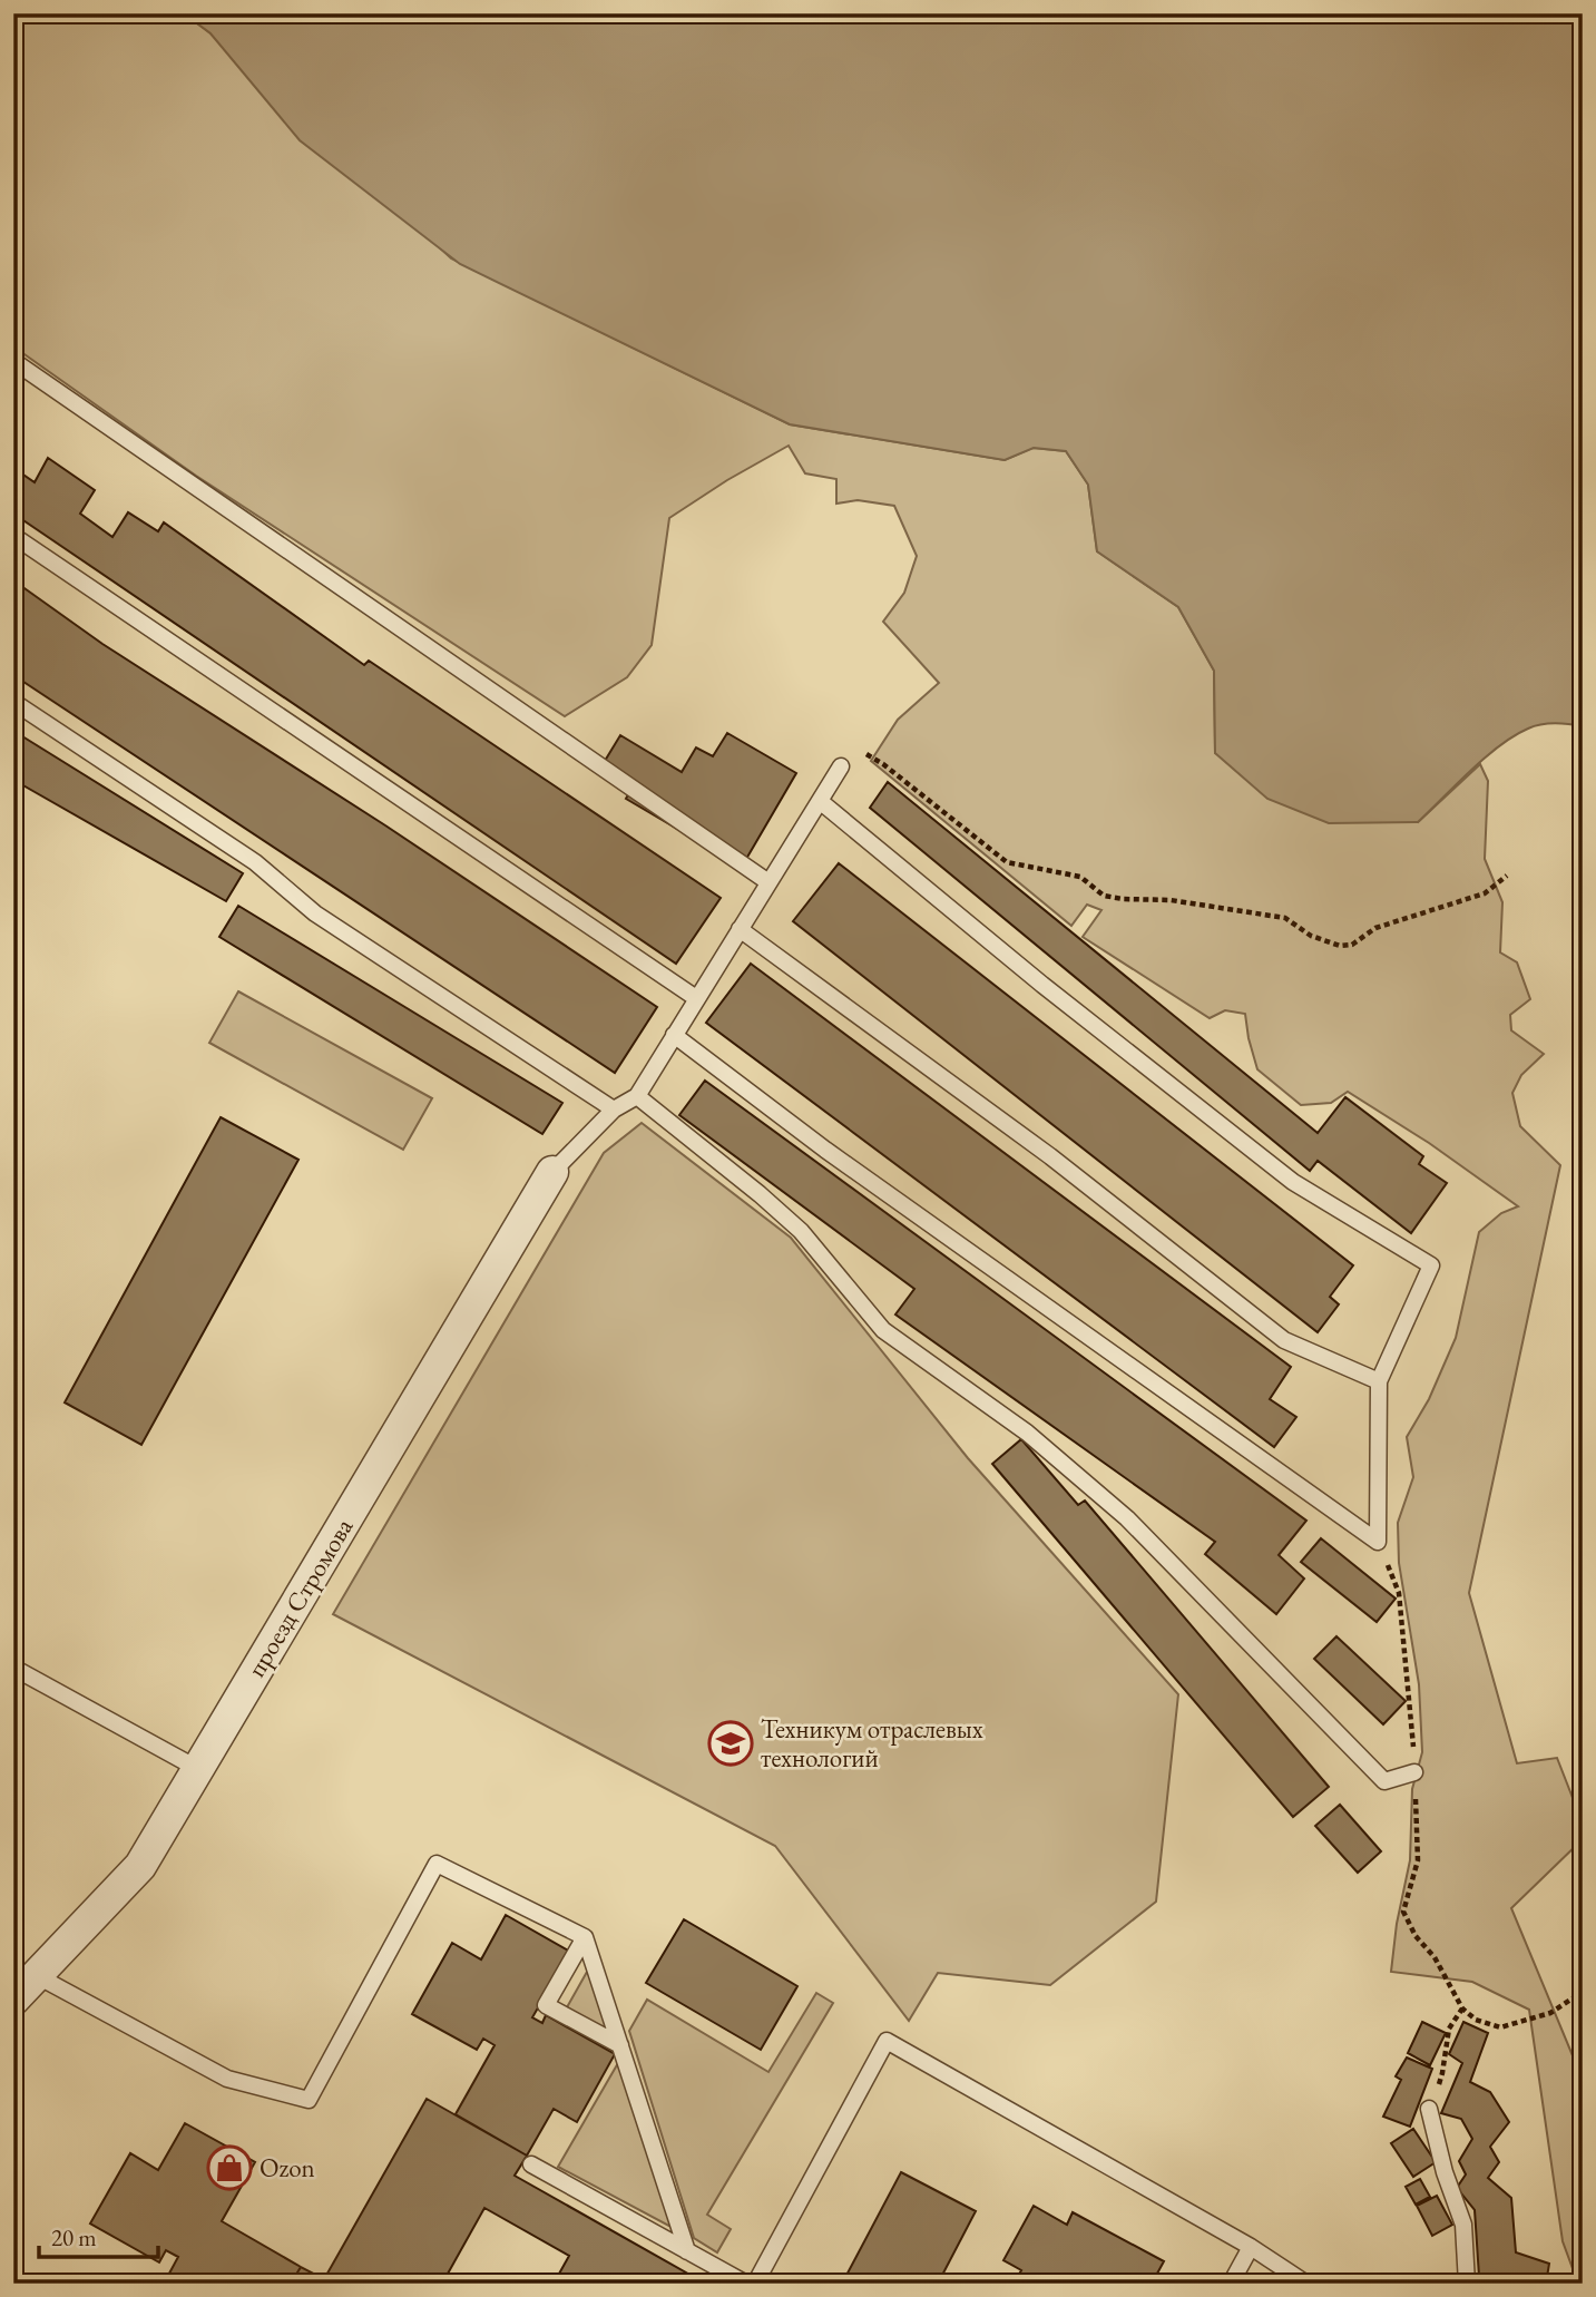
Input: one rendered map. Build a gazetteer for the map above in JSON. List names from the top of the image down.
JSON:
{
  "streets": {
    "street": ["проезд Стромова"]
  },
  "places": {
    "school or university": ["Техникум отраслевых технологий"],
    "shop": ["Ozon"]
  },
  "scale_bar": "20 m"
}
